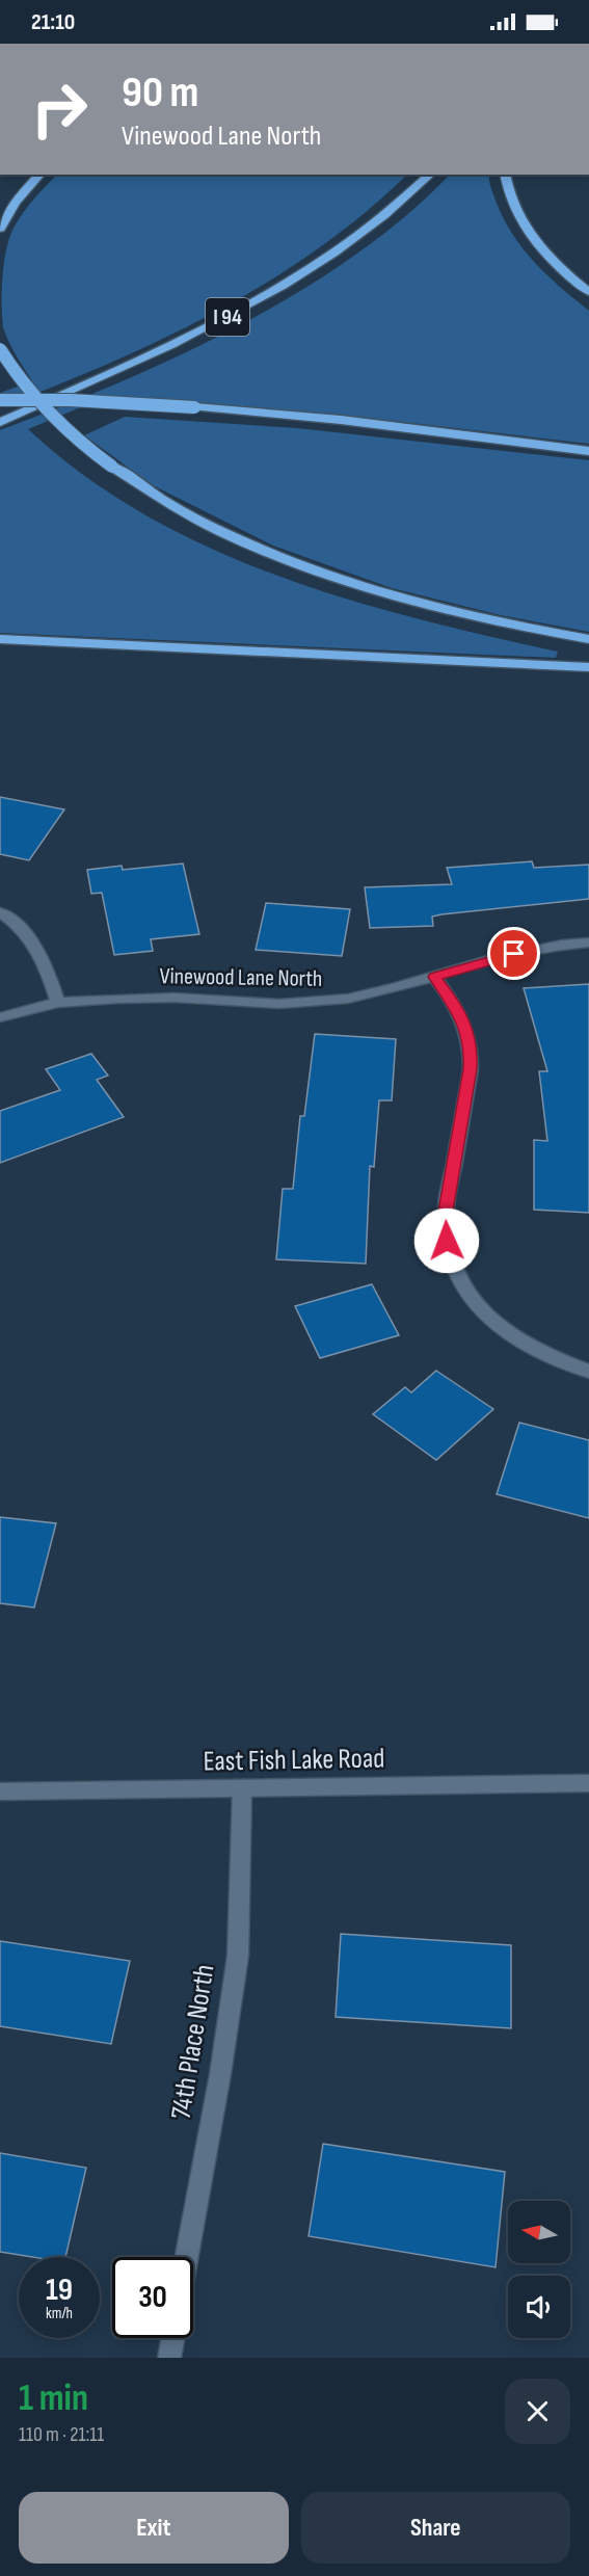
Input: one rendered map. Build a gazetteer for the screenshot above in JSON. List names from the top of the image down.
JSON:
{
  "streets": {
    "highway": ["I 94"],
    "street": ["Vinewood Lane North", "East Fish Lake Road", "74th Place North"]
  },
  "crossings": [
    ["East Fish Lake Road", "74th Place North"]
  ],
  "north": "left",
  "page": {
    "status": "21:10",
    "turn": ["90 m", "Vinewood Lane North"],
    "speed": "19 km/h",
    "limit": "30",
    "heading": ["1 min", "110 m · 21:11"],
    "buttons": ["Exit", "Share"]
  }
}
